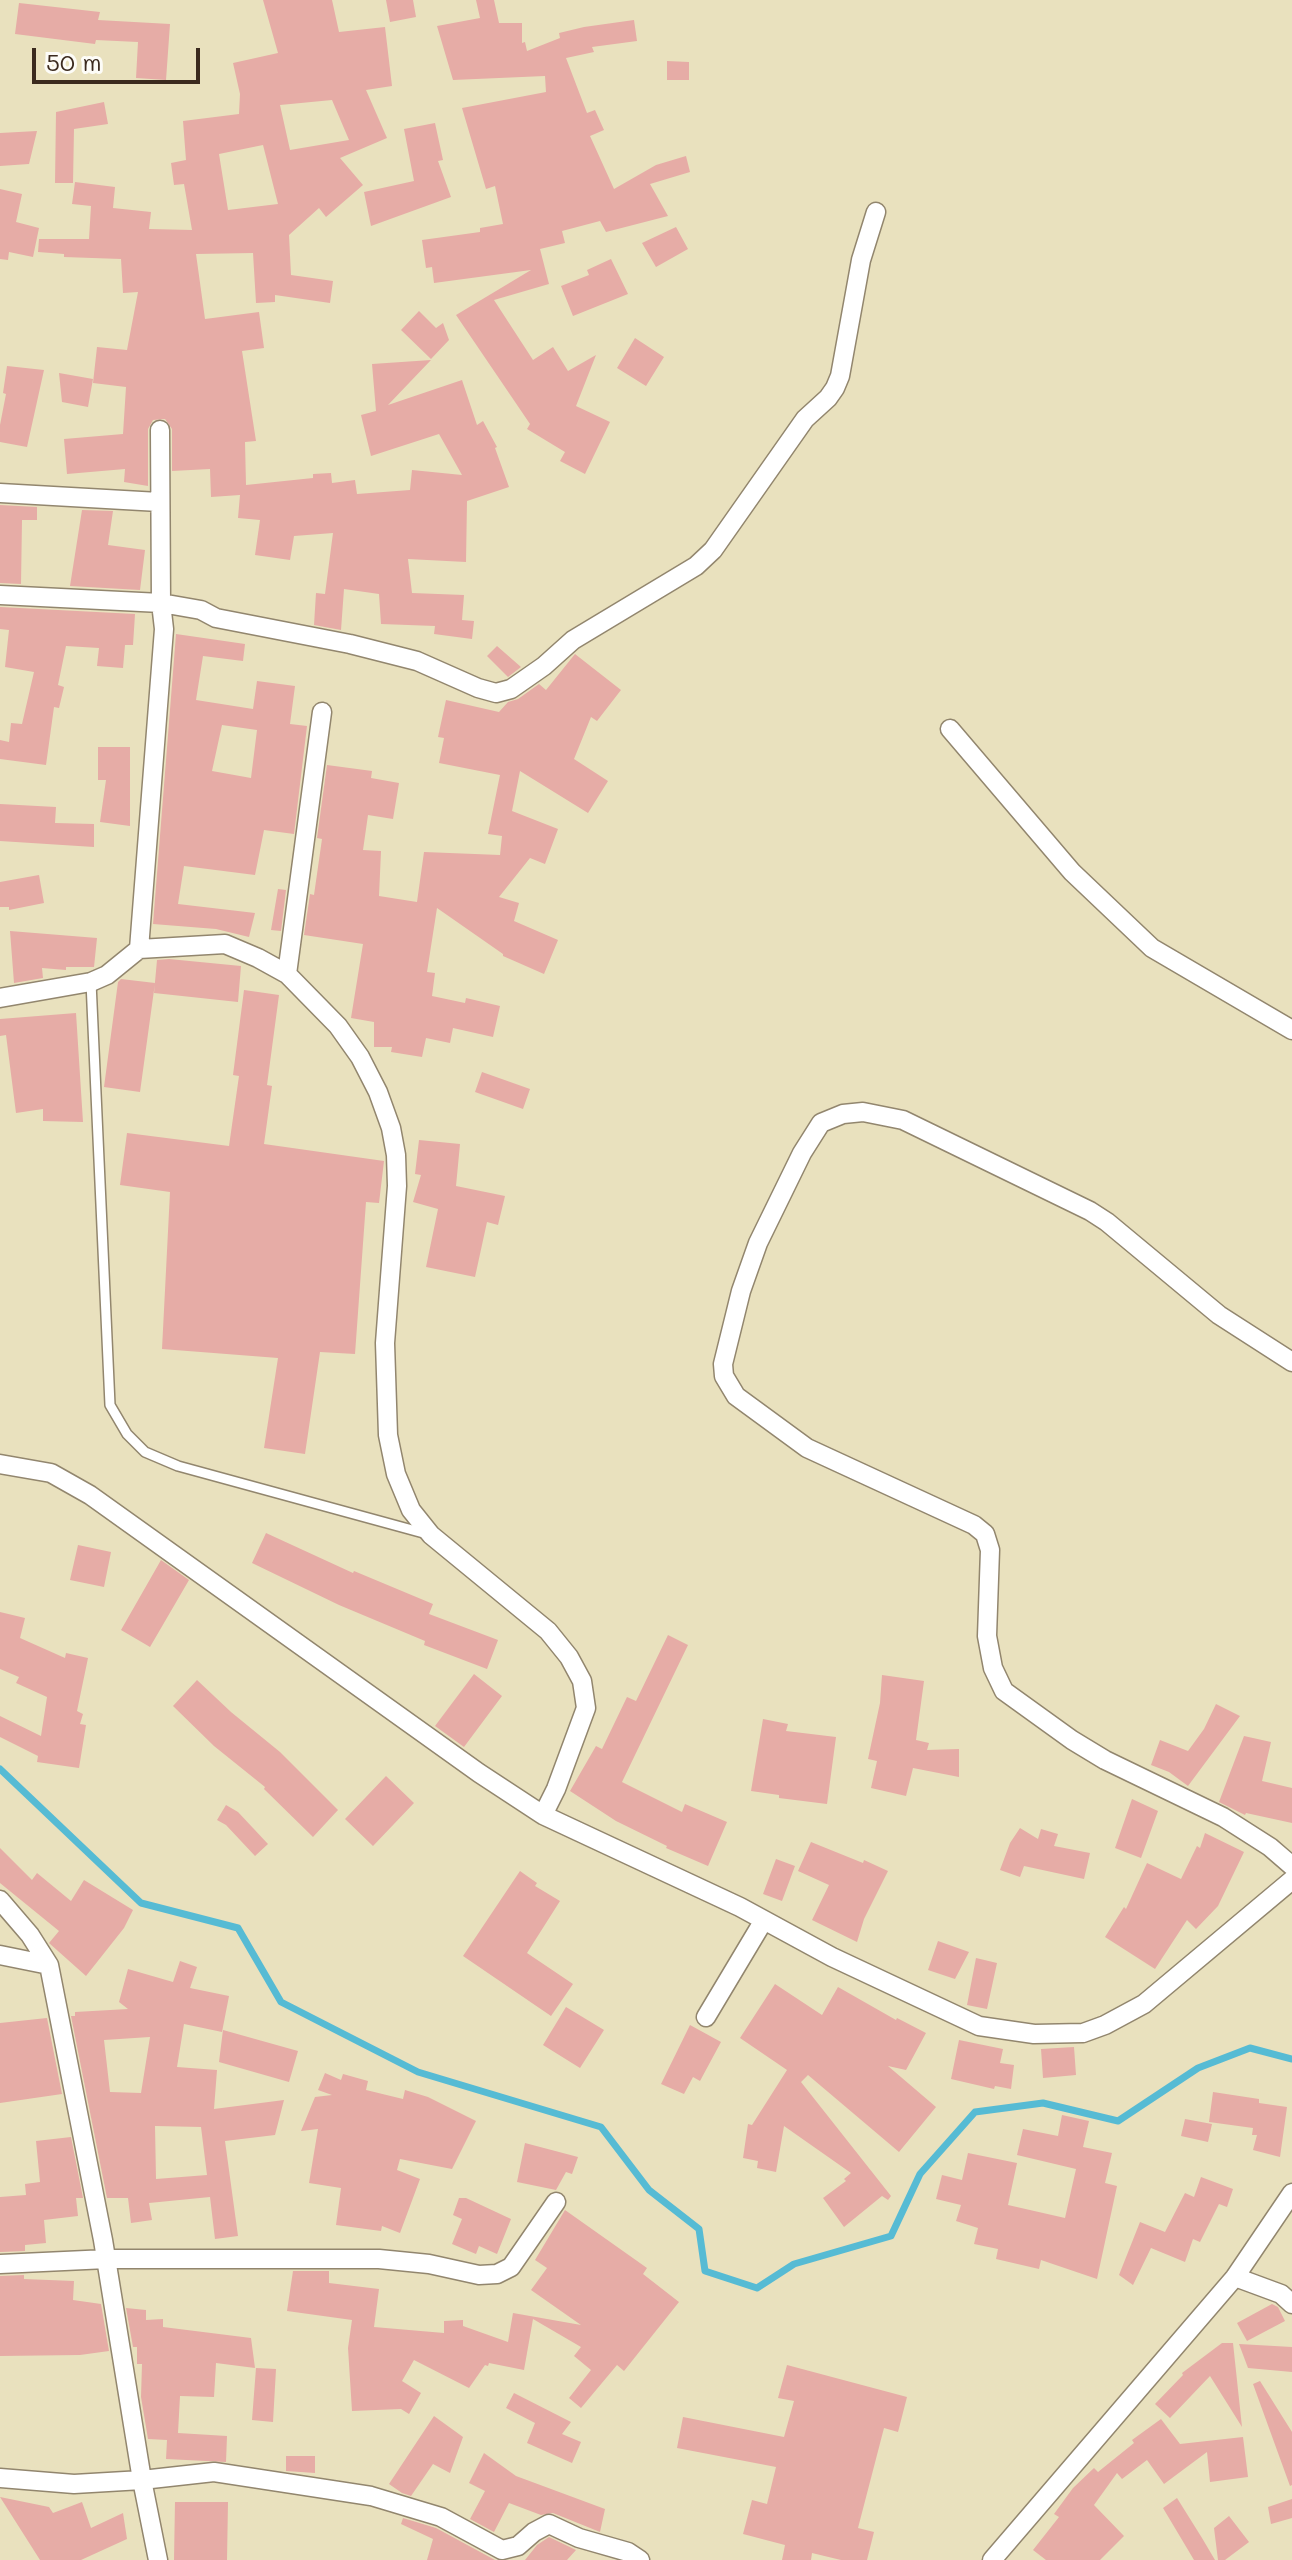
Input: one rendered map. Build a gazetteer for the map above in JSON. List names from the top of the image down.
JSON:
{
  "scale_bar": "50 m"
}
